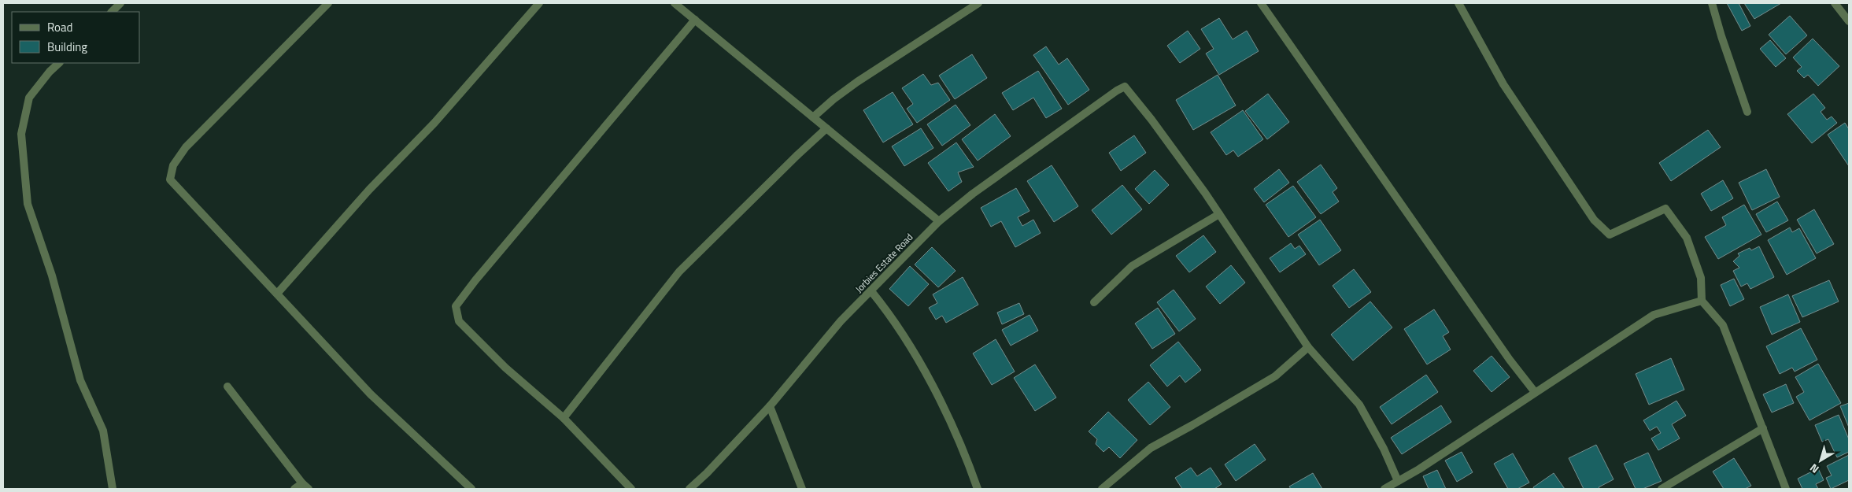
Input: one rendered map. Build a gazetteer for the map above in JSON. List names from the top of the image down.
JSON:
{
  "streets": {
    "street": ["Jorbies Estate Road"]
  },
  "legend": ["Road", "Building"],
  "north": "bottom left"
}
